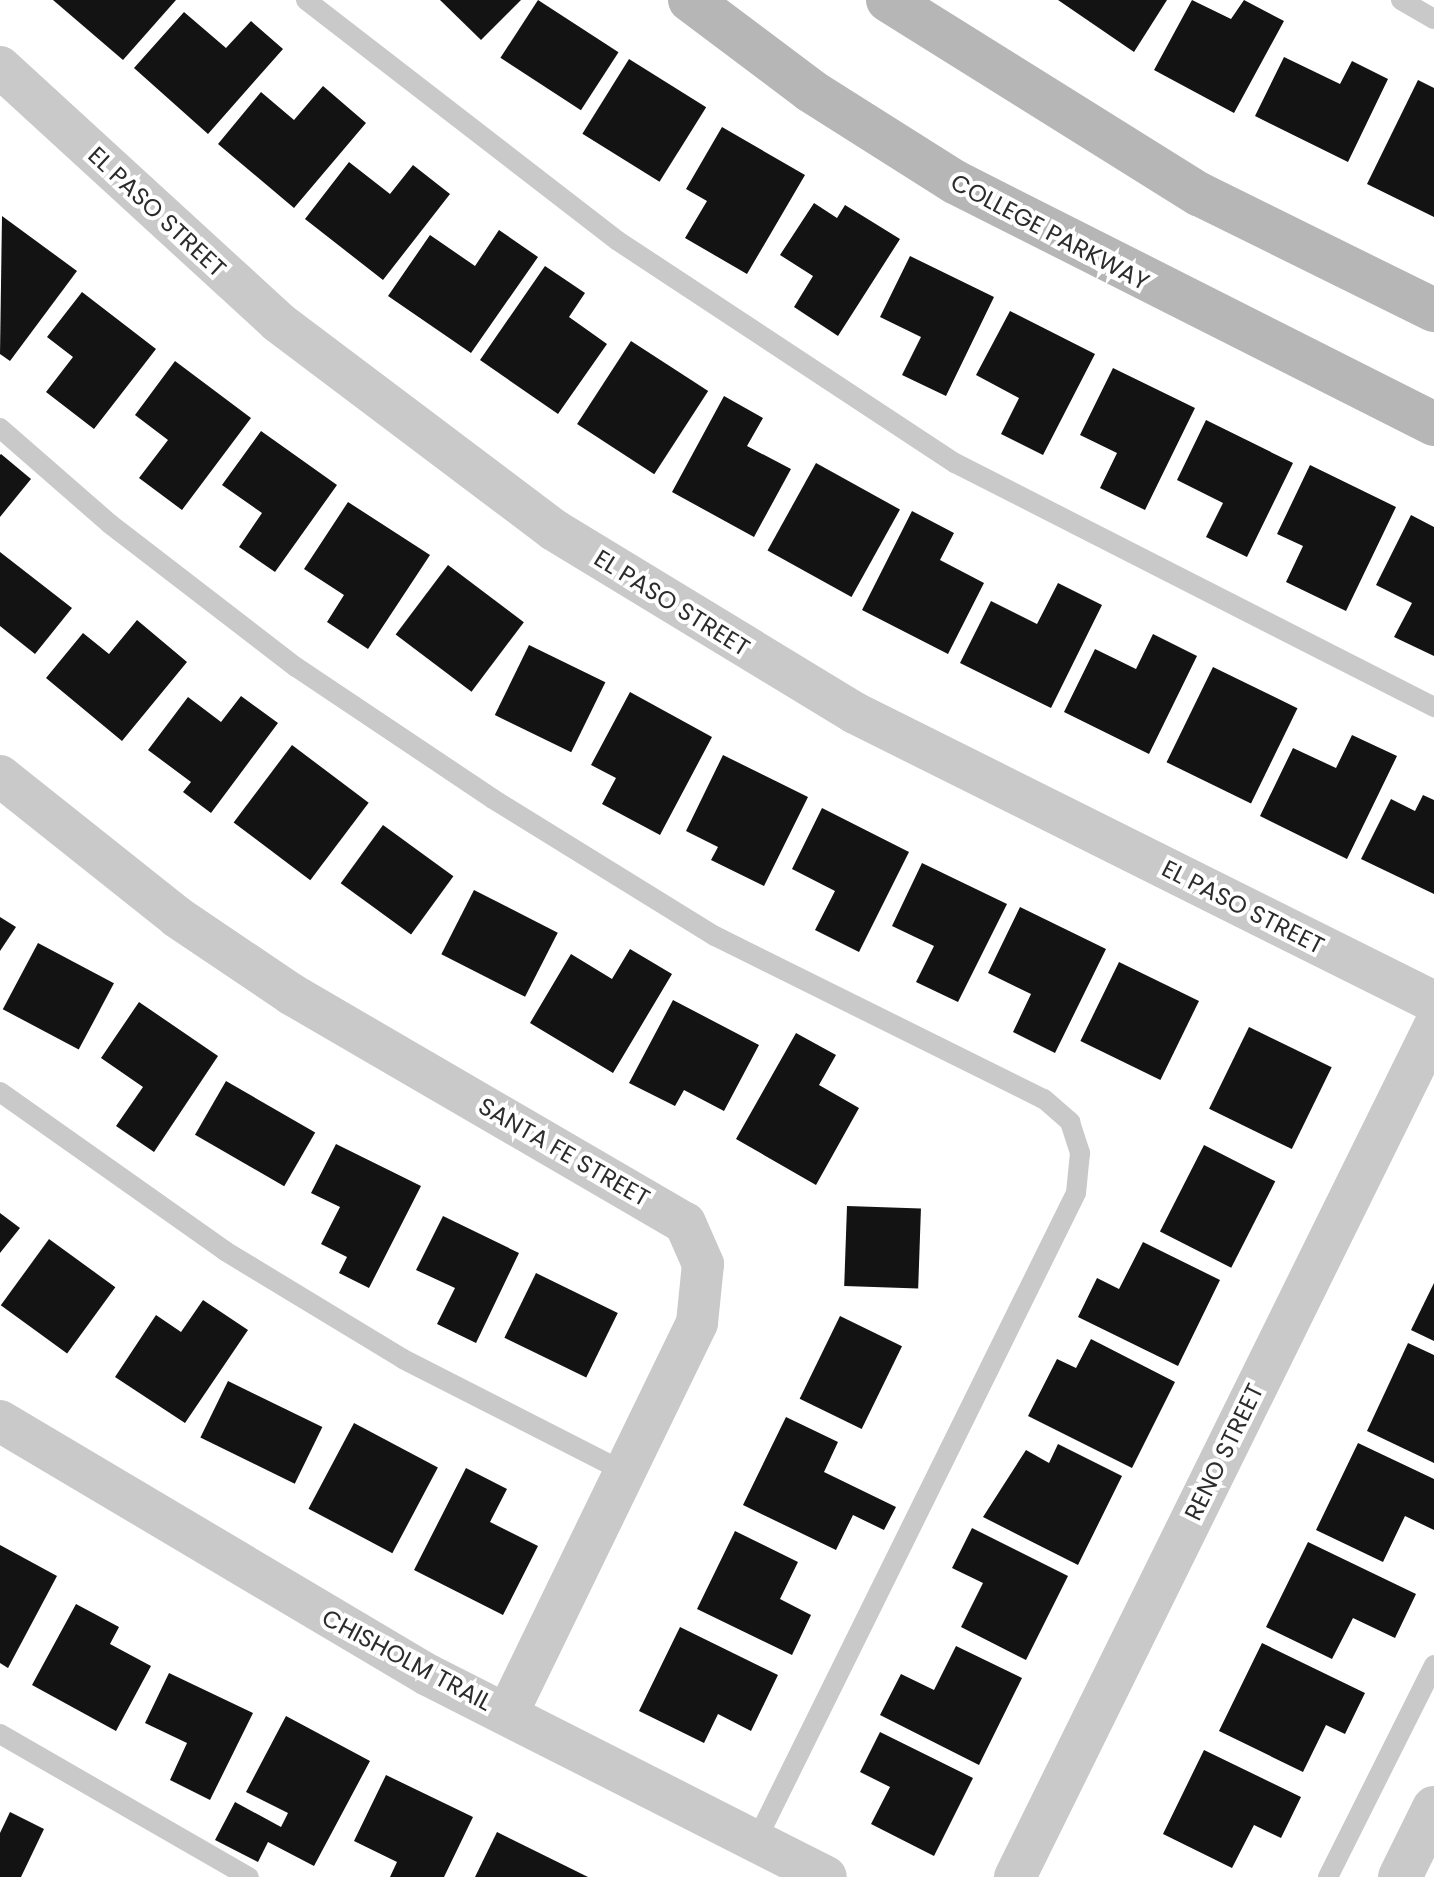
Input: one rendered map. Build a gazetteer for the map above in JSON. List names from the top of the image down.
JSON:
{
  "streets": {
    "main road": ["COLLEGE PARKWAY"],
    "street": [
      "EL PASO STREET",
      "SANTA FE STREET",
      "RENO STREET",
      "CHISHOLM TRAIL"
    ]
  },
  "crossings": [
    ["SANTA FE STREET", "CHISHOLM TRAIL"]
  ]
}
